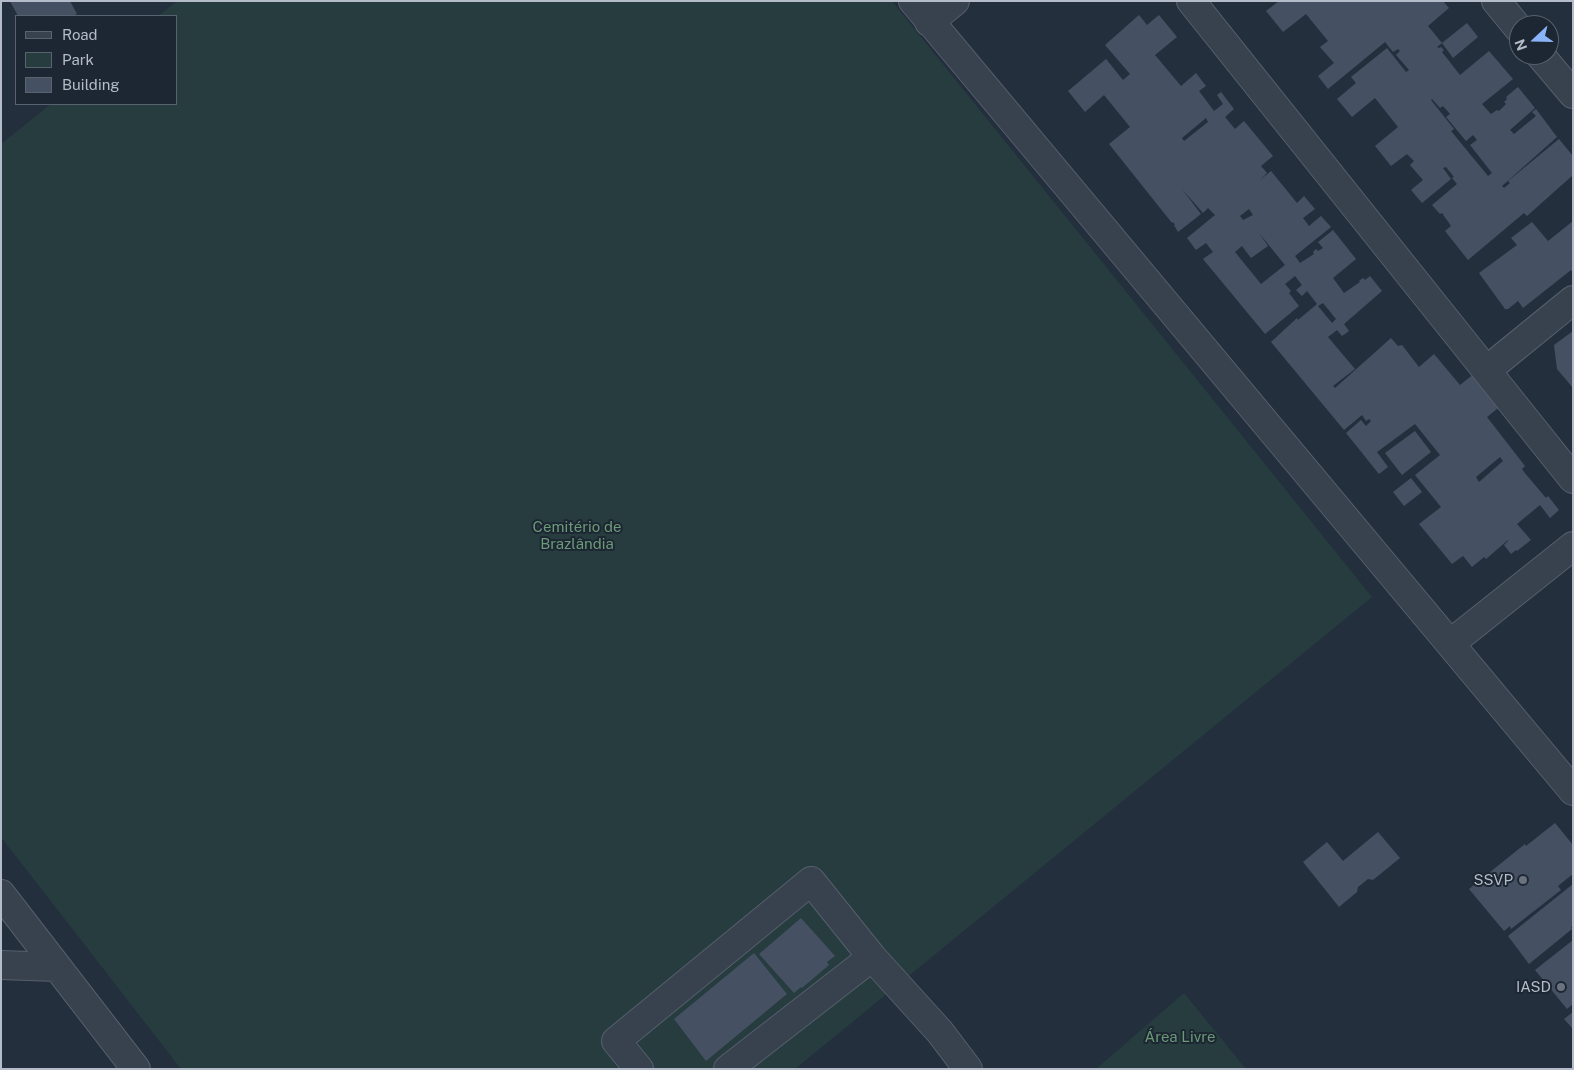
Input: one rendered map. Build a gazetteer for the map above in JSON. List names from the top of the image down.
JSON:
{
  "parks": ["Cemitério de Brazlândia", "Área Livre"],
  "places": ["SSVP", "IASD"],
  "legend": ["Road", "Park", "Building"],
  "north": "left"
}
